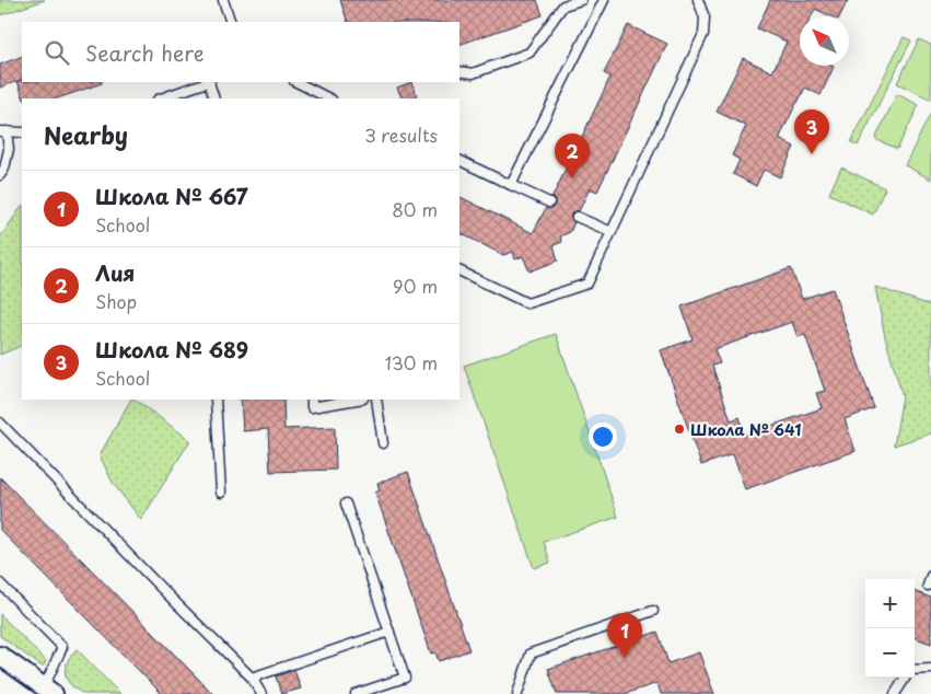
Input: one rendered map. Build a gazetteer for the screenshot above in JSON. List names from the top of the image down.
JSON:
{
  "places": ["Школа № 641"],
  "north": "top left",
  "page": {
    "search": "Search here",
    "heading": ["Nearby", "3 results"],
    "pins": ["3", "2", "1"],
    "list": [
      {
        "mark": "1",
        "name": "Школа № 667",
        "note": "School",
        "value": "80 m"
      },
      {
        "mark": "2",
        "name": "Лия",
        "note": "Shop",
        "value": "90 m"
      },
      {
        "mark": "3",
        "name": "Школа № 689",
        "note": "School",
        "value": "130 m"
      }
    ],
    "map_buttons": ["+", "−"]
  }
}
